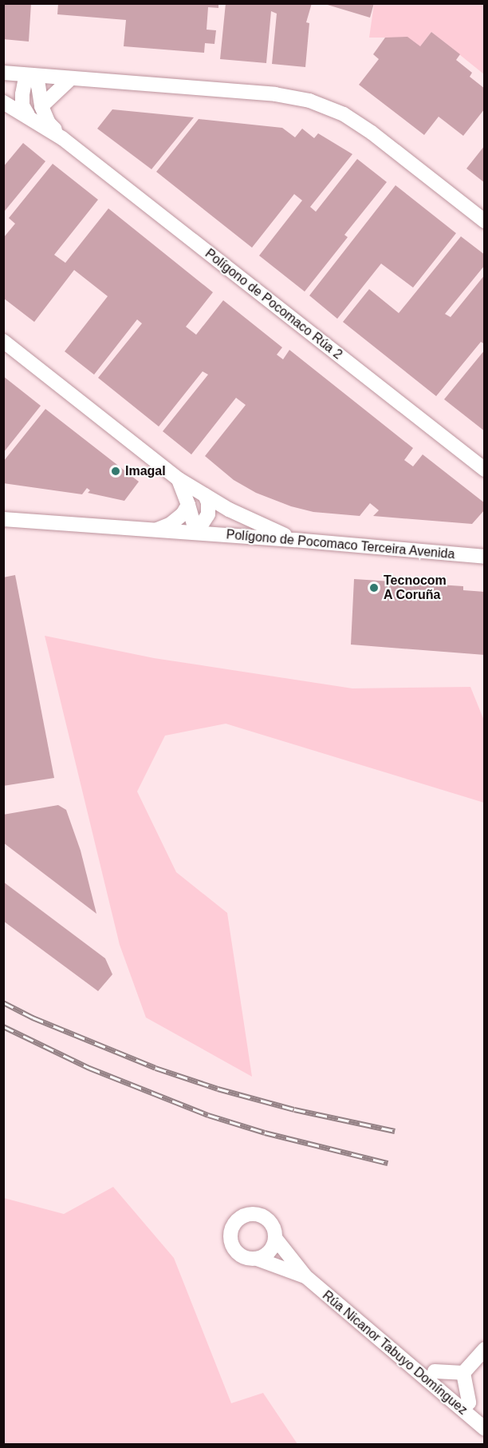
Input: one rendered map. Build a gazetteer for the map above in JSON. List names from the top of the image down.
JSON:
{
  "streets": {
    "street": ["Polígono de Pocomaco Rúa 2", "Polígono de Pocomaco Terceira Avenida", "Rúa Nicanor Tabuyo Domínguez"]
  },
  "places": ["Imagal", "Tecnocom A Coruña"]
}
